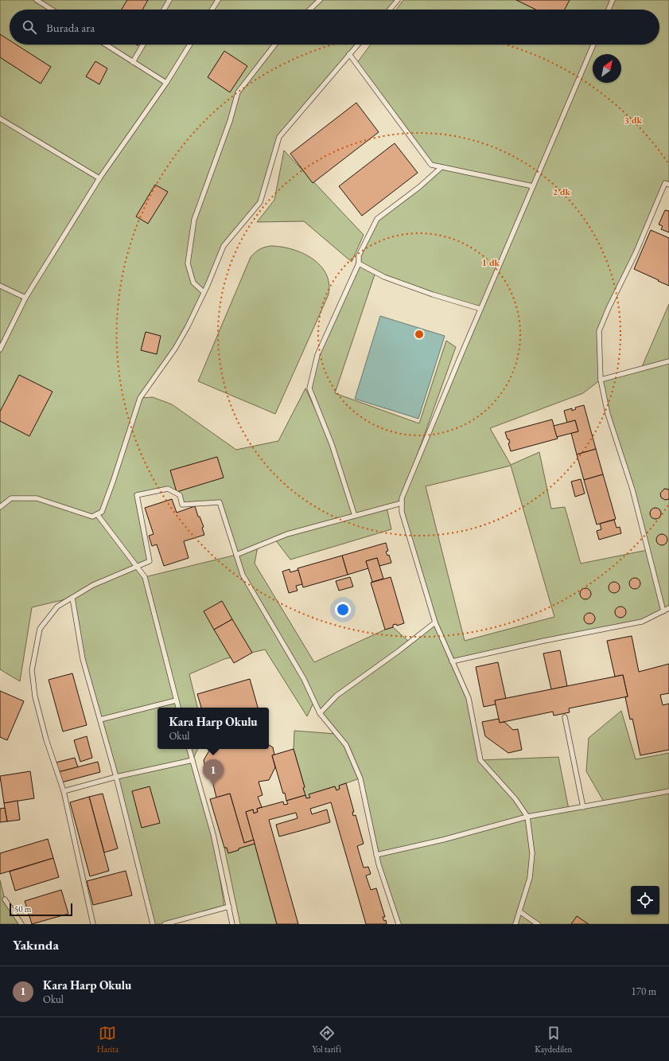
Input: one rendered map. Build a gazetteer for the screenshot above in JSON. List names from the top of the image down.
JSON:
{
  "scale_bar": "50 m",
  "north": "top right",
  "page": {
    "search": "Burada ara",
    "popup": ["Kara Harp Okulu", "Okul"],
    "pins": "1",
    "scale": "50 m",
    "heading": "Yakında",
    "list": [
      {
        "mark": "1",
        "name": "Kara Harp Okulu",
        "note": "Okul",
        "value": "170 m"
      }
    ],
    "nav": ["Harita", "Yol tarifi", "Kaydedilen"]
  },
  "rings": ["3 dk", "2 dk", "1 dk"]
}
